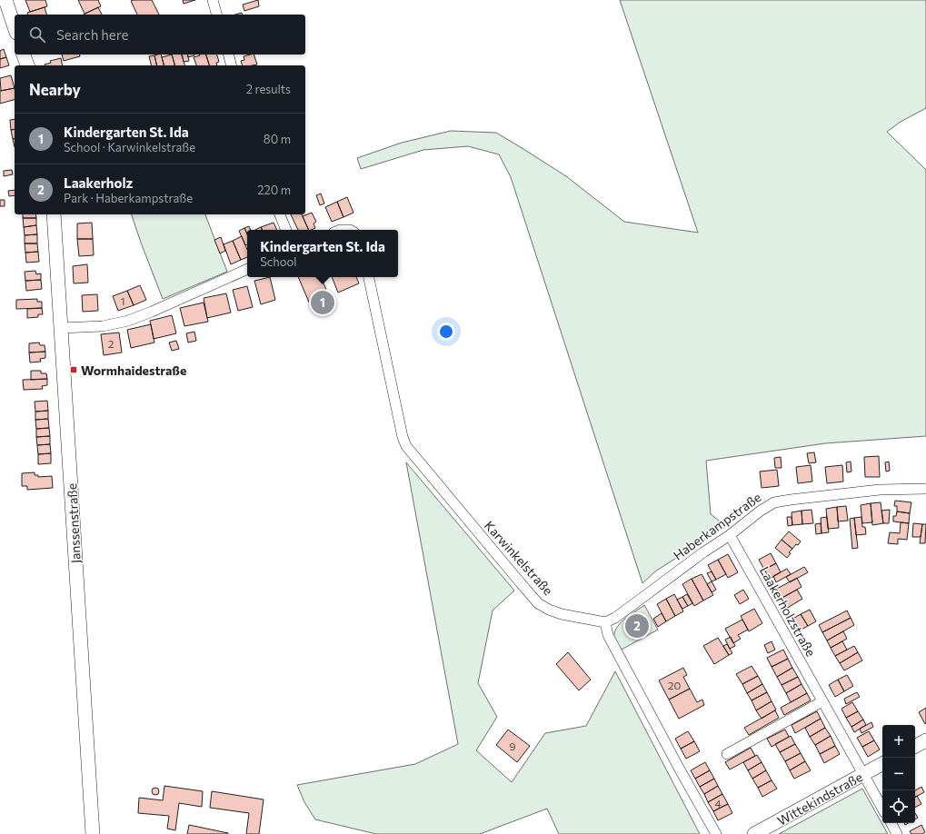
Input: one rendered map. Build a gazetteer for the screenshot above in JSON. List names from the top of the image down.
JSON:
{
  "streets": {
    "main road": ["Janssenstraße", "Wittekindstraße"],
    "street": ["Haberkampstraße", "Karwinkelstraße", "Laakerholzstraße"]
  },
  "crossings": [
    ["Haberkampstraße", "Karwinkelstraße"],
    ["Haberkampstraße", "Laakerholzstraße"],
    ["Laakerholzstraße", "Wittekindstraße"]
  ],
  "places": {
    "transit": ["Wormhaidestraße"]
  },
  "house_numbers": [
    "1",
    "2",
    "20",
    "9",
    "4"
  ],
  "page": {
    "search": "Search here",
    "heading": ["Nearby", "2 results"],
    "list": [
      {
        "mark": "1",
        "name": "Kindergarten St. Ida",
        "note": "School · Karwinkelstraße",
        "value": "80 m"
      },
      {
        "mark": "2",
        "name": "Laakerholz",
        "note": "Park · Haberkampstraße",
        "value": "220 m"
      }
    ],
    "popup": ["Kindergarten St. Ida", "School"],
    "pins": ["1", "2"],
    "map_buttons": ["+", "−"]
  }
}
